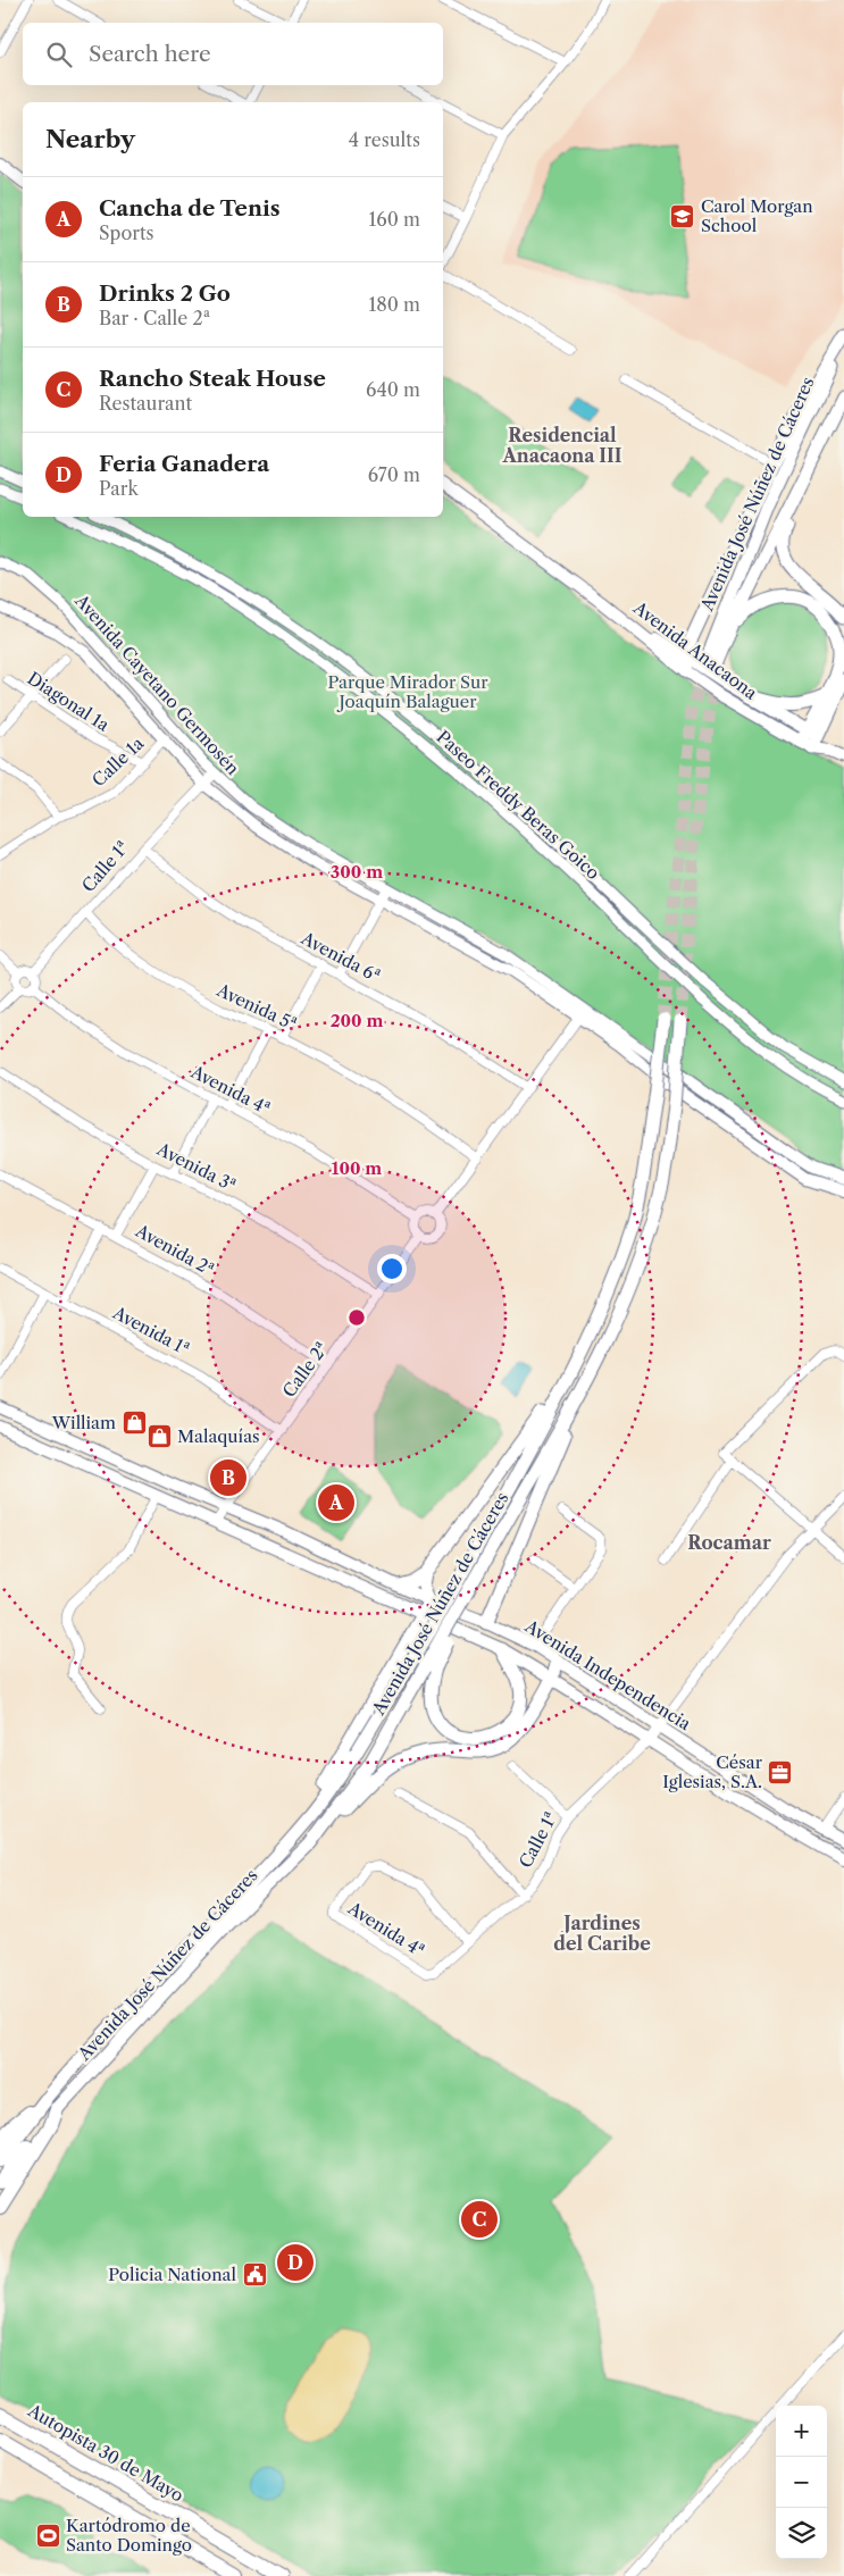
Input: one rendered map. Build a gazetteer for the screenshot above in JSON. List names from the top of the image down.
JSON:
{
  "streets": {
    "highway": ["Autopista 30 de Mayo"],
    "main road": ["Avenida José Núñez de Cáceres", "Avenida Anacaona", "Avenida Independencia"],
    "street": [
      "Avenida Cayetano Germosén",
      "Diagonal 1a",
      "Calle 1a",
      "Paseo Freddy Beras Goico",
      "Calle 1ª",
      "Avenida 6ª",
      "Avenida 5ª",
      "Avenida 4ª",
      "Avenida 3ª",
      "Avenida 2ª",
      "Avenida 1ª",
      "Calle 2ª"
    ]
  },
  "crossings": [
    ["Avenida José Núñez de Cáceres", "Avenida Anacaona"],
    ["Avenida Cayetano Germosén", "Calle 1a"],
    ["Avenida Cayetano Germosén", "Calle 1ª"],
    ["Diagonal 1a", "Calle 1a"],
    ["Calle 1ª", "Avenida 6ª"],
    ["Calle 1ª", "Avenida 5ª"],
    ["Calle 1ª", "Avenida 4ª"],
    ["Calle 1ª", "Avenida Independencia"],
    ["Avenida 4ª", "Calle 2ª"],
    ["Avenida 3ª", "Calle 2ª"],
    ["Avenida 2ª", "Calle 2ª"],
    ["Avenida 1ª", "Calle 2ª"],
    ["Calle 2ª", "Avenida Independencia"]
  ],
  "districts": ["Residencial Anacaona III", "Rocamar", "Jardines del Caribe"],
  "parks": ["Parque Mirador Sur Joaquín Balaguer"],
  "places": {
    "school or university": ["Carol Morgan School"],
    "shop": ["William", "Malaquías"],
    "office": ["César Iglesias, S.A."],
    "public building": ["Policia National"],
    "sports": ["Kartódromo de Santo Domingo"]
  },
  "page": {
    "search": "Search here",
    "heading": ["Nearby", "4 results"],
    "list": [
      {
        "mark": "A",
        "name": "Cancha de Tenis",
        "note": "Sports",
        "value": "160 m"
      },
      {
        "mark": "B",
        "name": "Drinks 2 Go",
        "note": "Bar · Calle 2ª",
        "value": "180 m"
      },
      {
        "mark": "C",
        "name": "Rancho Steak House",
        "note": "Restaurant",
        "value": "640 m"
      },
      {
        "mark": "D",
        "name": "Feria Ganadera",
        "note": "Park",
        "value": "670 m"
      }
    ],
    "pins": [
      "B",
      "A",
      "C",
      "D"
    ],
    "map_buttons": ["+", "−"]
  },
  "rings": ["300 m", "200 m", "100 m"]
}
